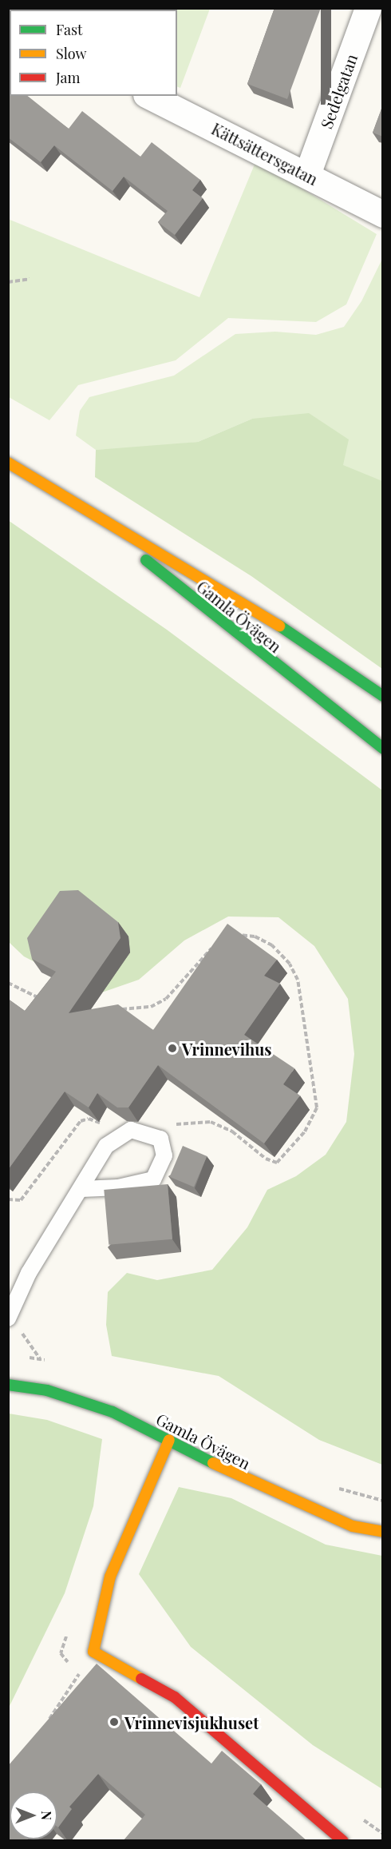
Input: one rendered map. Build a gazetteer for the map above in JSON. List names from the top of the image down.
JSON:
{
  "streets": {
    "street": ["Sedelgatan", "Kättsättersgatan", "Gamla Övägen"]
  },
  "crossings": [
    ["Sedelgatan", "Kättsättersgatan"]
  ],
  "places": ["Vrinnevihus", "Vrinnevisjukhuset"],
  "legend": ["Fast", "Slow", "Jam"],
  "north": "right"
}
